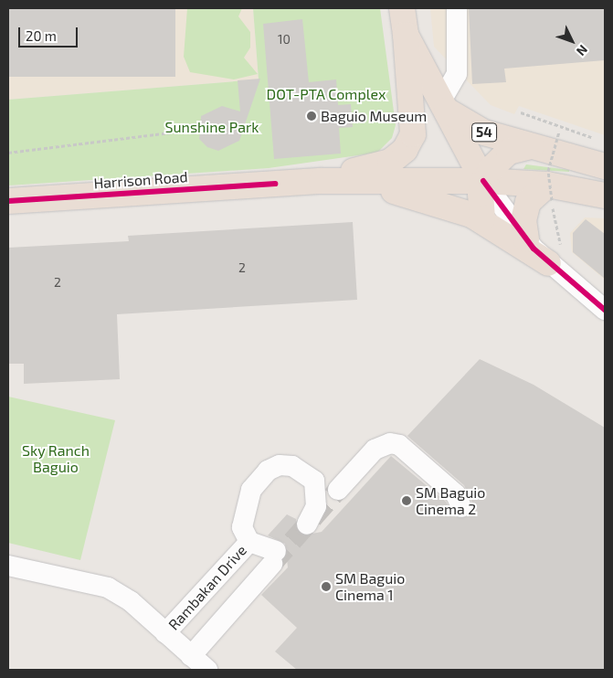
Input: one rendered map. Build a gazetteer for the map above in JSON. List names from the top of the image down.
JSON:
{
  "streets": {
    "highway": ["54", "Harrison Road"],
    "street": ["Rambakan Drive"]
  },
  "crossings": [
    ["54", "Harrison Road"]
  ],
  "parks": ["DOT-PTA Complex", "Sunshine Park", "Sky Ranch Baguio"],
  "places": ["Baguio Museum", "SM Baguio Cinema 2", "SM Baguio Cinema 1"],
  "house_numbers": ["10", "2", "2"],
  "scale_bar": "20 m",
  "north": "bottom right"
}
